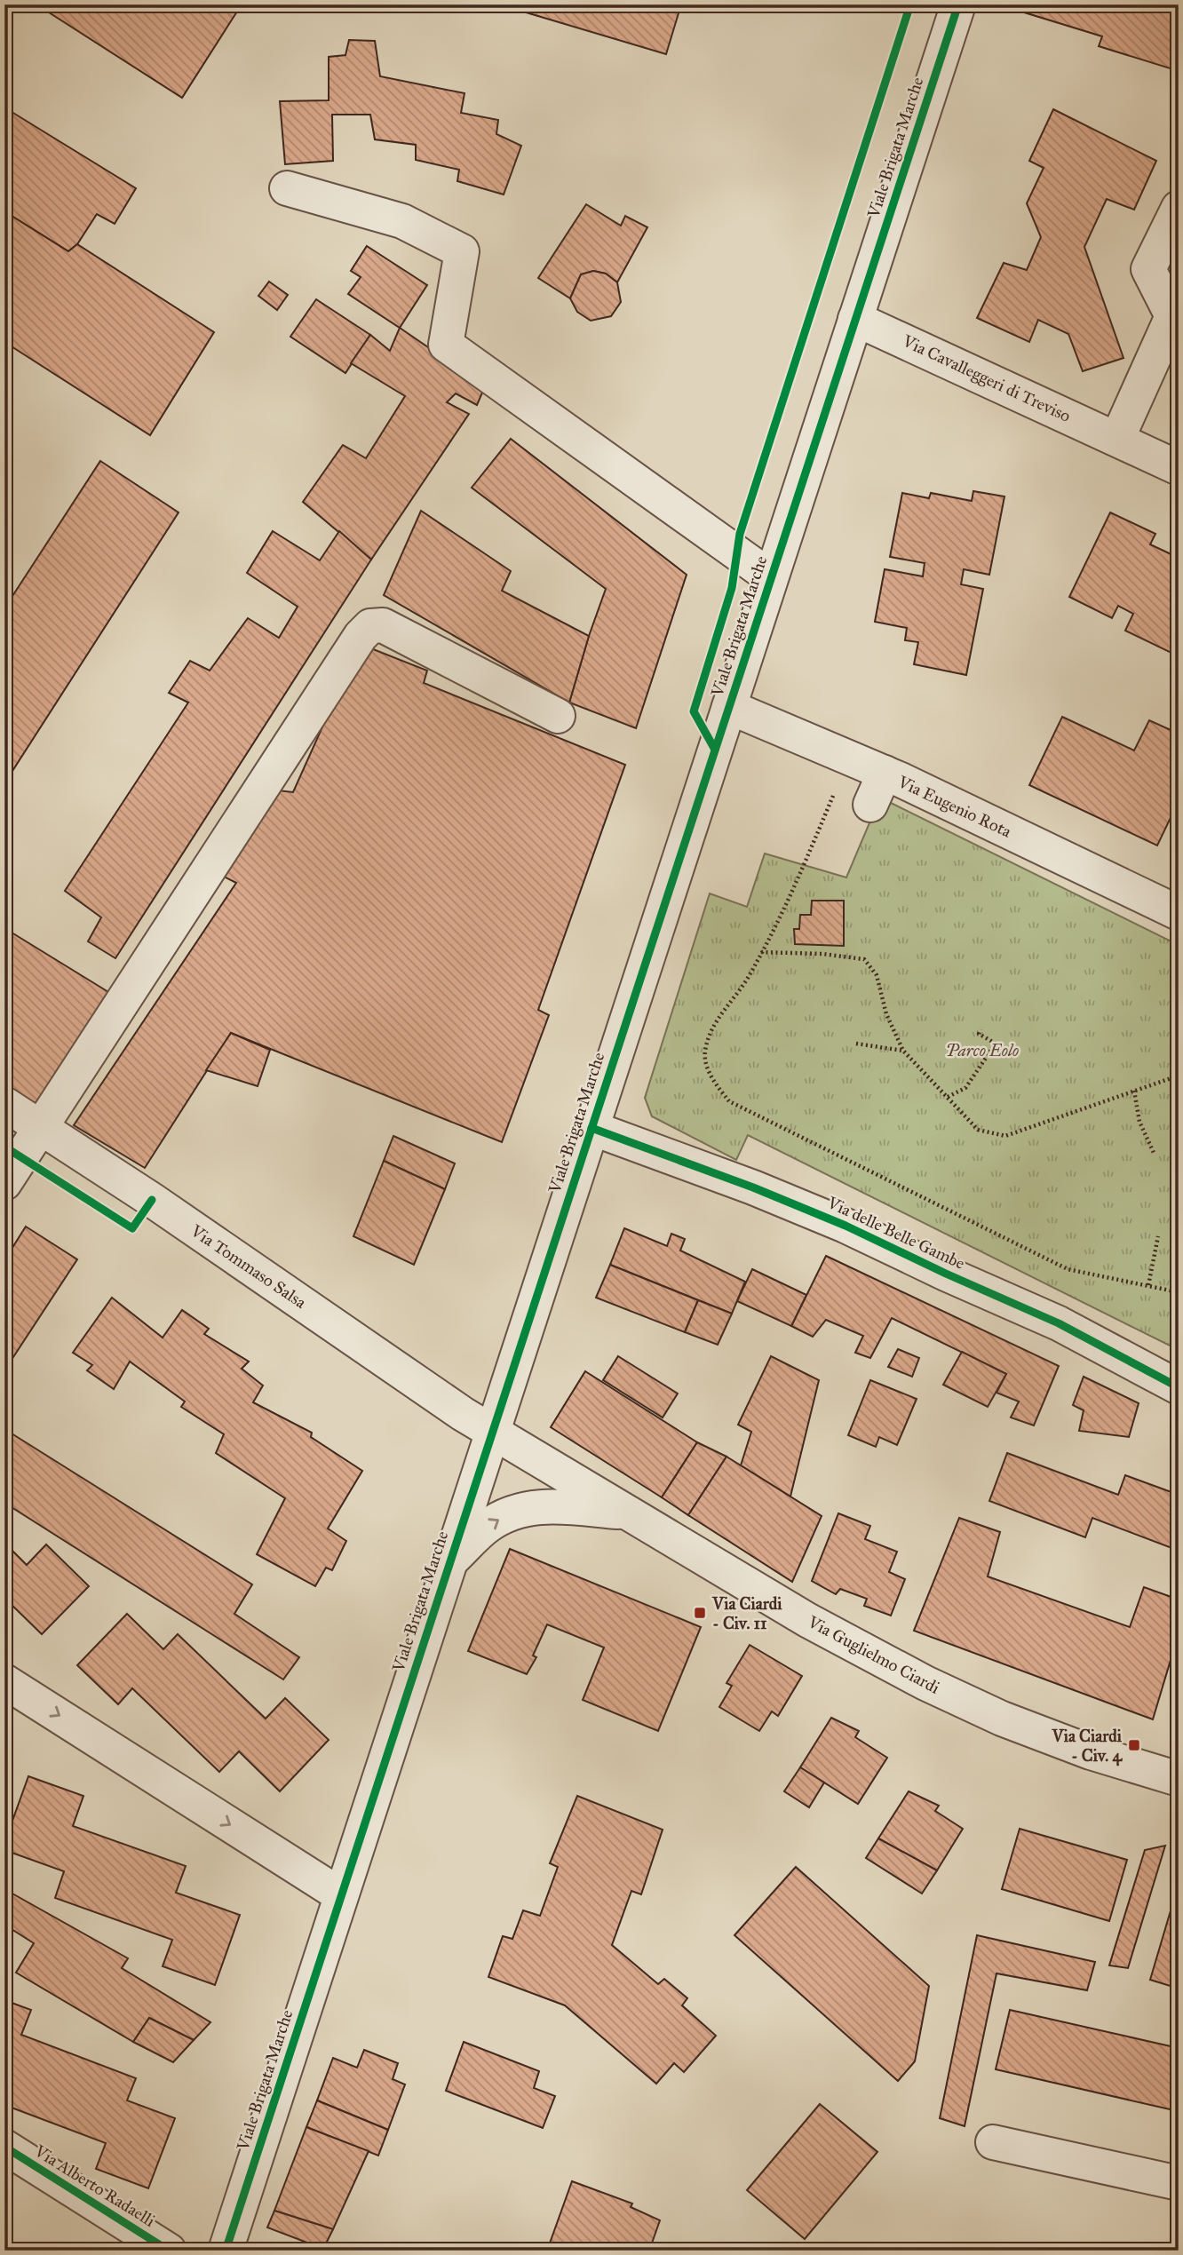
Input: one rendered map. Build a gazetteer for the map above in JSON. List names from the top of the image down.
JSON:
{
  "streets": {
    "street": [
      "Viale Brigata Marche",
      "Via Cavalleggeri di Treviso",
      "Via Eugenio Rota",
      "Via delle Belle Gambe",
      "Via Tommaso Salsa",
      "Via Guglielmo Ciardi",
      "Via Alberto Radaelli"
    ]
  },
  "crossings": [
    ["Viale Brigata Marche", "Via Cavalleggeri di Treviso"],
    ["Viale Brigata Marche", "Via Eugenio Rota"],
    ["Viale Brigata Marche", "Via delle Belle Gambe"],
    ["Viale Brigata Marche", "Via Tommaso Salsa"],
    ["Viale Brigata Marche", "Via Guglielmo Ciardi"],
    ["Via Tommaso Salsa", "Via Guglielmo Ciardi"]
  ],
  "parks": ["Parco Eolo"],
  "places": {
    "transit": ["Via Ciardi - Civ. 11", "Via Ciardi - Civ. 4"]
  }
}
